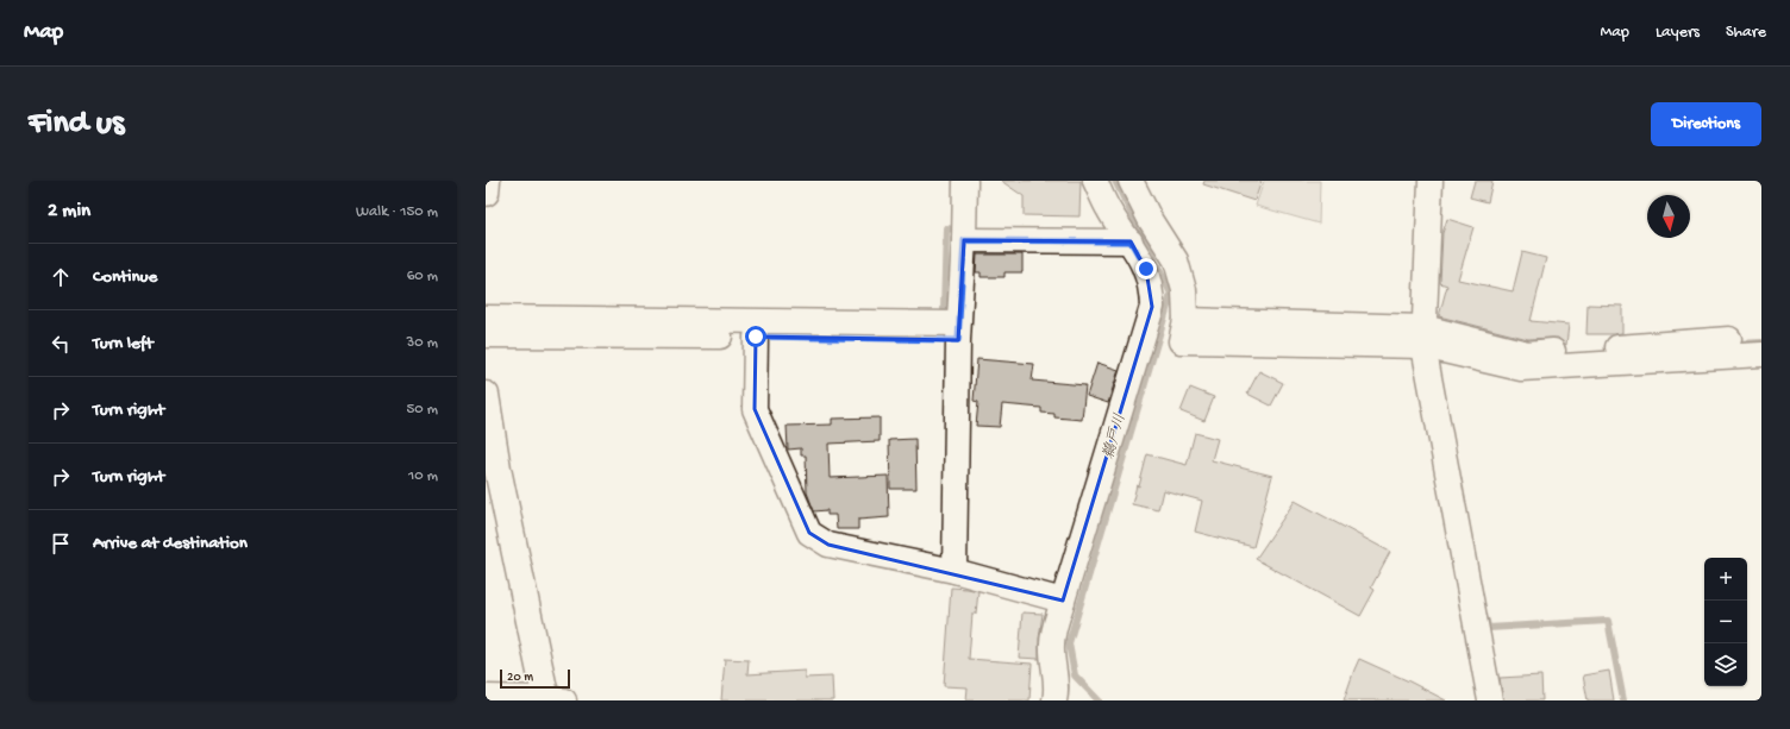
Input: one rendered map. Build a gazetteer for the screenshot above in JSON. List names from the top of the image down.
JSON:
{
  "water": ["鵜戸川"],
  "scale_bar": "20 m",
  "north": "bottom",
  "page": {
    "header": "Map",
    "nav": ["Map", "Layers", "Share"],
    "buttons": "Directions",
    "title": "Find us",
    "heading": ["2 min", "Walk · 150 m"],
    "list": [
      ["Continue", "60 m"],
      ["Turn left", "30 m"],
      ["Turn right", "50 m"],
      ["Turn right", "10 m"],
      "Arrive at destination"
    ],
    "map_buttons": ["+", "−"],
    "scale": "20 m"
  }
}
